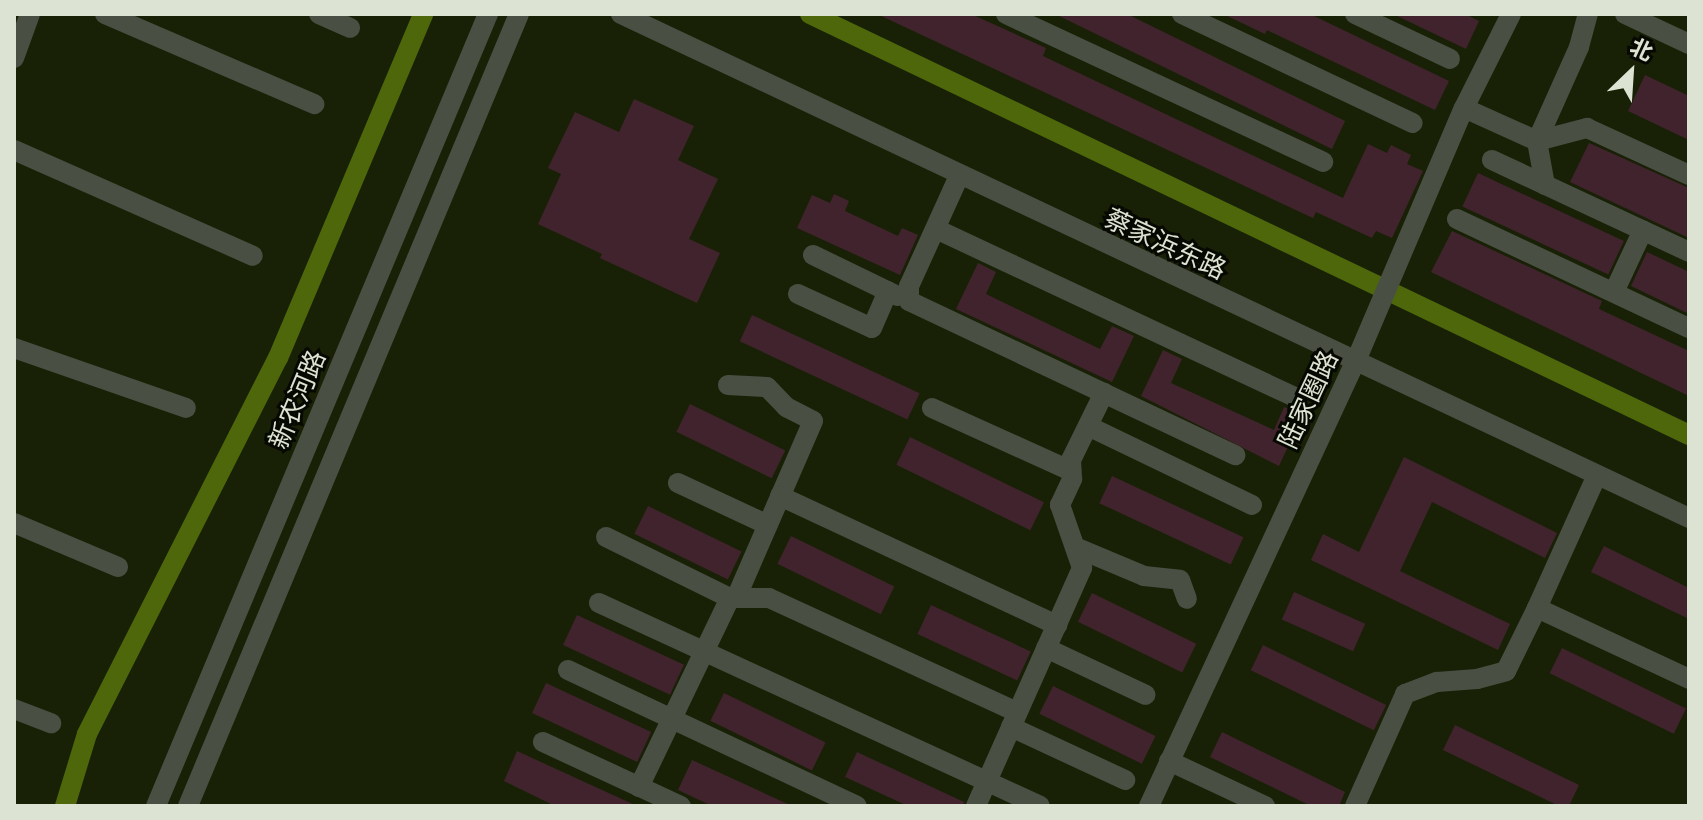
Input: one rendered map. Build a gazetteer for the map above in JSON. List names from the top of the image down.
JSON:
{
  "streets": {
    "street": ["蔡家浜东路", "新农河路", "陆家圈路"]
  },
  "crossings": [
    ["蔡家浜东路", "陆家圈路"]
  ],
  "north": "top right"
}
